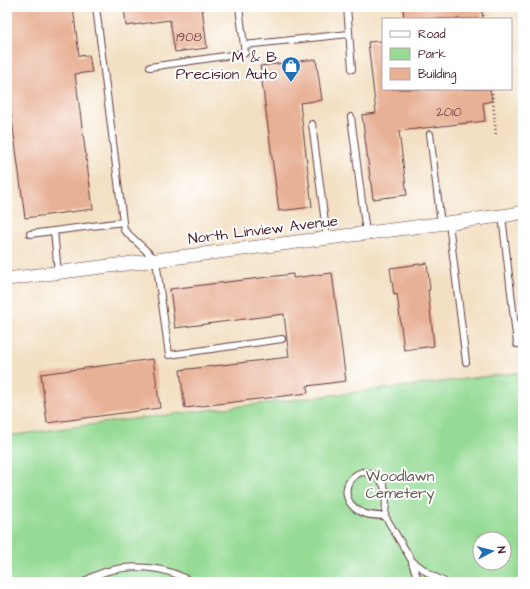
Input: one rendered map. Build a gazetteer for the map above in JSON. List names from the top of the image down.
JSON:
{
  "streets": {
    "street": ["North Linview Avenue"]
  },
  "parks": ["Woodlawn Cemetery"],
  "places": {
    "shop": ["M & B Precision Auto"]
  },
  "house_numbers": ["1908", "2010"],
  "legend": ["Road", "Park", "Building"],
  "north": "right"
}
